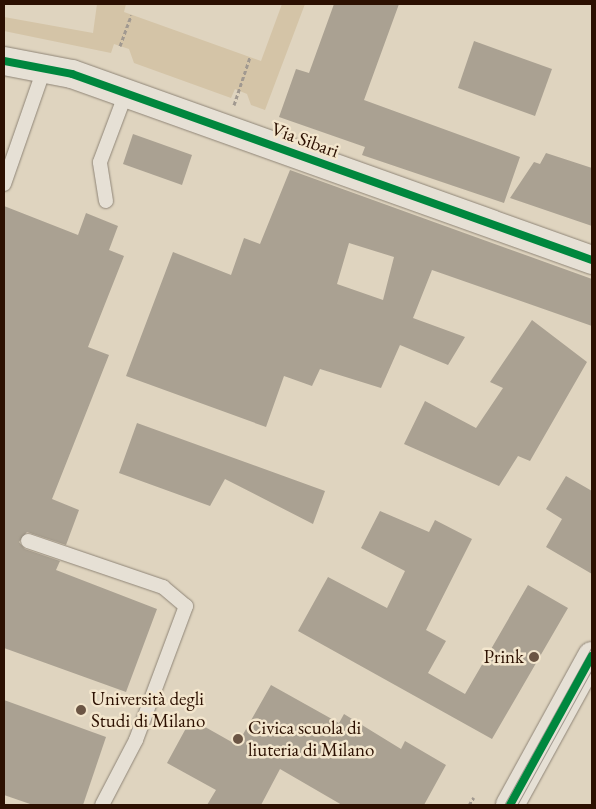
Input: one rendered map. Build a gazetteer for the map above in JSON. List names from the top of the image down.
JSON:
{
  "streets": {
    "street": ["Via Sibari"]
  },
  "places": ["Prink", "Università degli Studi di Milano", "Civica scuola di liuteria di Milano"]
}
